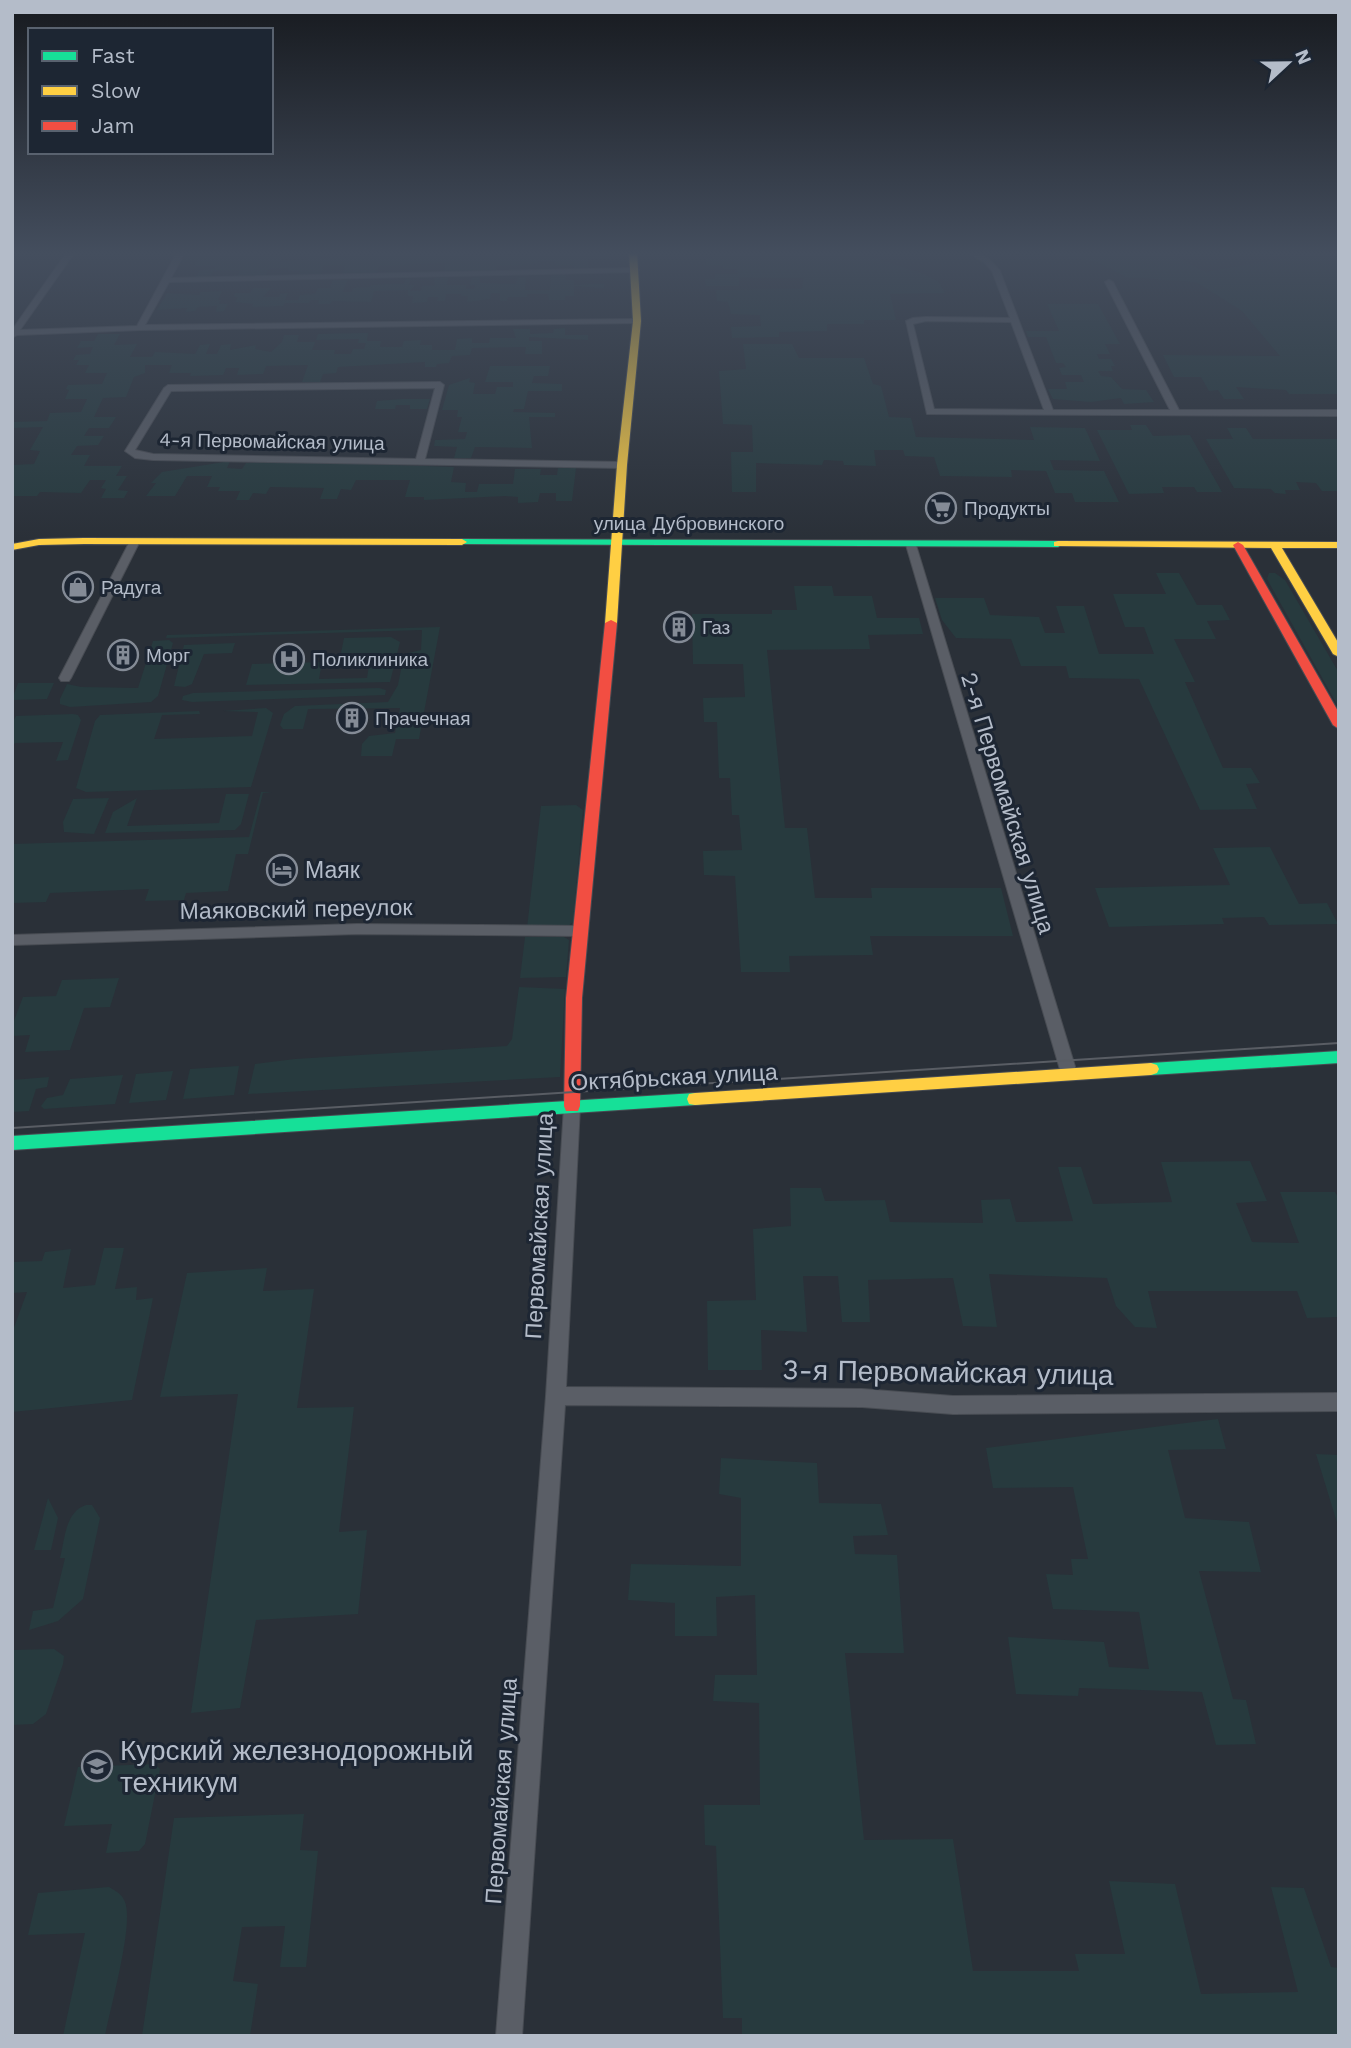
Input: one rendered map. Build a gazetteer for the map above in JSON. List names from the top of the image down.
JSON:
{
  "streets": {
    "main road": ["улица Дубровинского", "Октябрьская улица", "Первомайская улица"],
    "street": [
      "4-я Первомайская улица",
      "2-я Первомайская улица",
      "Маяковский переулок",
      "3-я Первомайская улица"
    ]
  },
  "crossings": [
    ["4-я Первомайская улица", "Первомайская улица"],
    ["улица Дубровинского", "2-я Первомайская улица"],
    ["улица Дубровинского", "Первомайская улица"],
    ["2-я Первомайская улица", "Октябрьская улица"],
    ["Маяковский переулок", "Первомайская улица"],
    ["Октябрьская улица", "Первомайская улица"],
    ["Первомайская улица", "3-я Первомайская улица"]
  ],
  "places": {
    "supermarket": ["Продукты"],
    "shop": ["Радуга"],
    "building": ["Газ", "Морг", "Прачечная"],
    "hospital": ["Поликлиника"],
    "hotel": ["Маяк"],
    "school or university": ["Курский железнодорожный техникум"]
  },
  "legend": ["Fast", "Slow", "Jam"],
  "north": "right"
}
